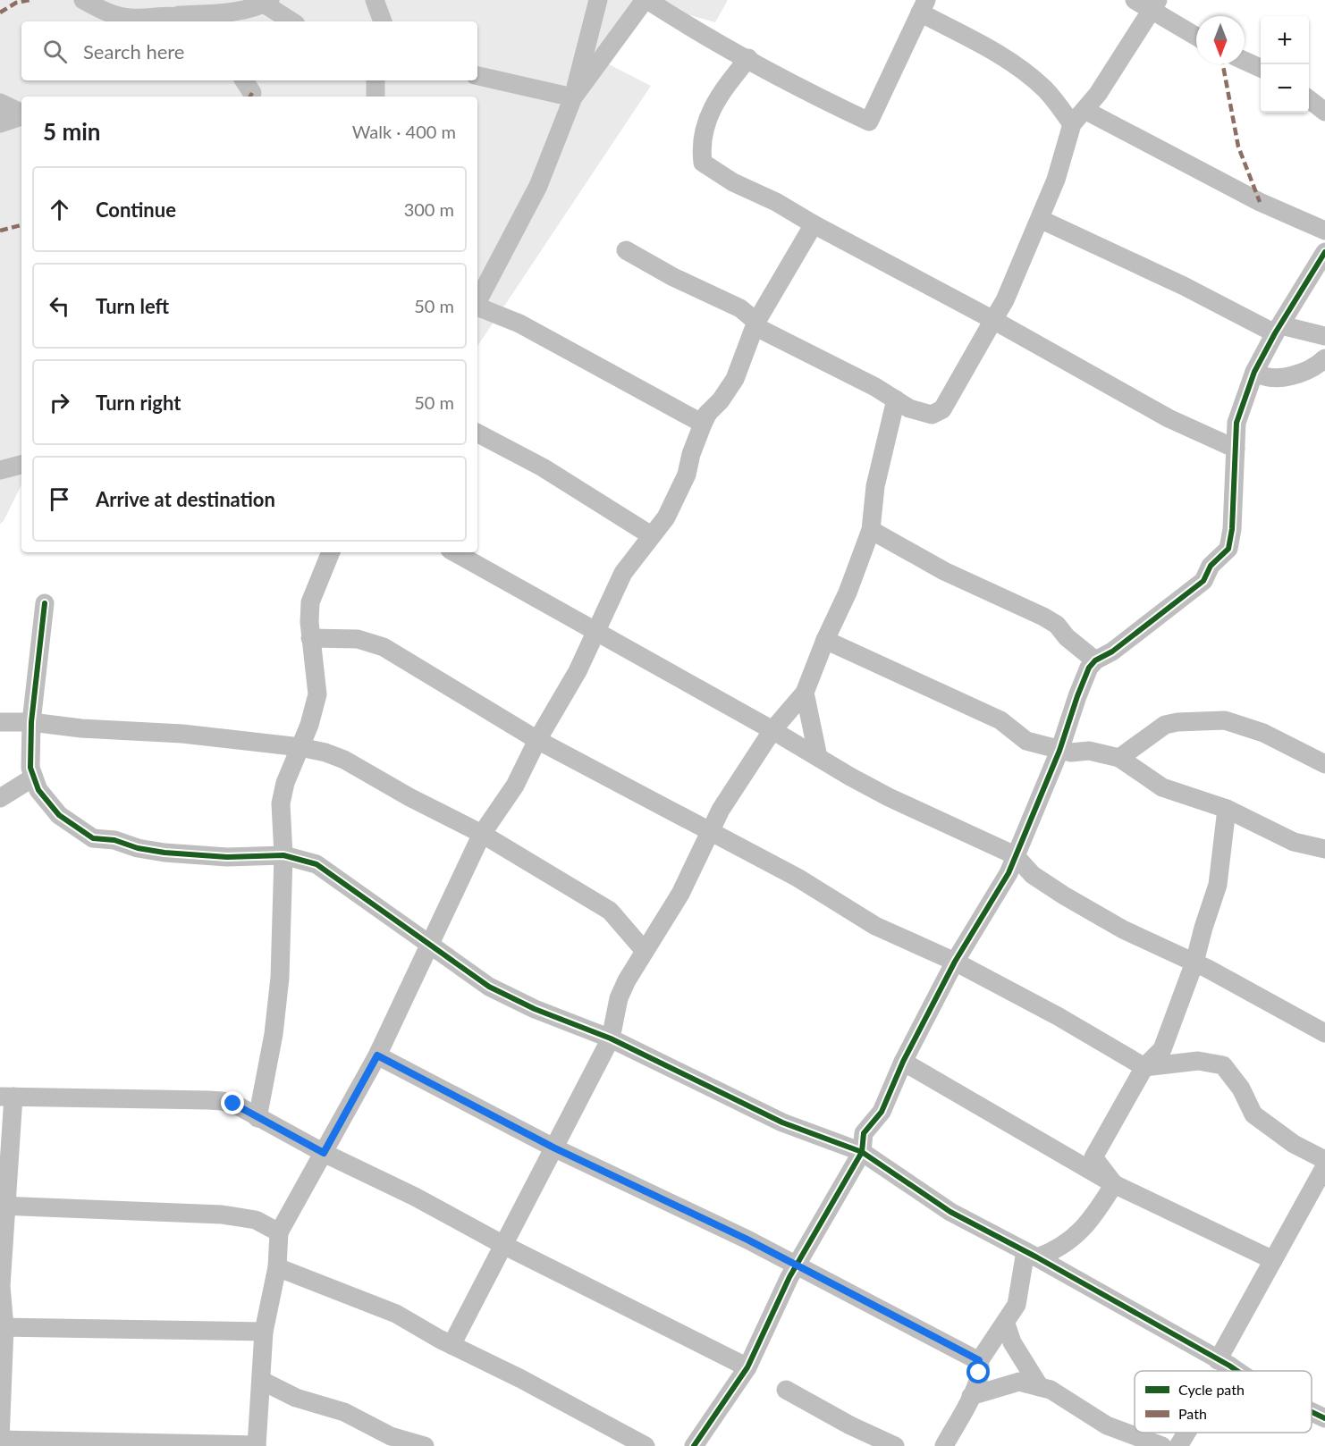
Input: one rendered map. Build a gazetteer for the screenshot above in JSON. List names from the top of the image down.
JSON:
{
  "legend": ["Cycle path", "Path"],
  "north": "bottom",
  "page": {
    "map_buttons": ["+", "−"],
    "search": "Search here",
    "heading": ["5 min", "Walk · 400 m"],
    "list": [
      ["Continue", "300 m"],
      ["Turn left", "50 m"],
      ["Turn right", "50 m"],
      "Arrive at destination"
    ]
  }
}
